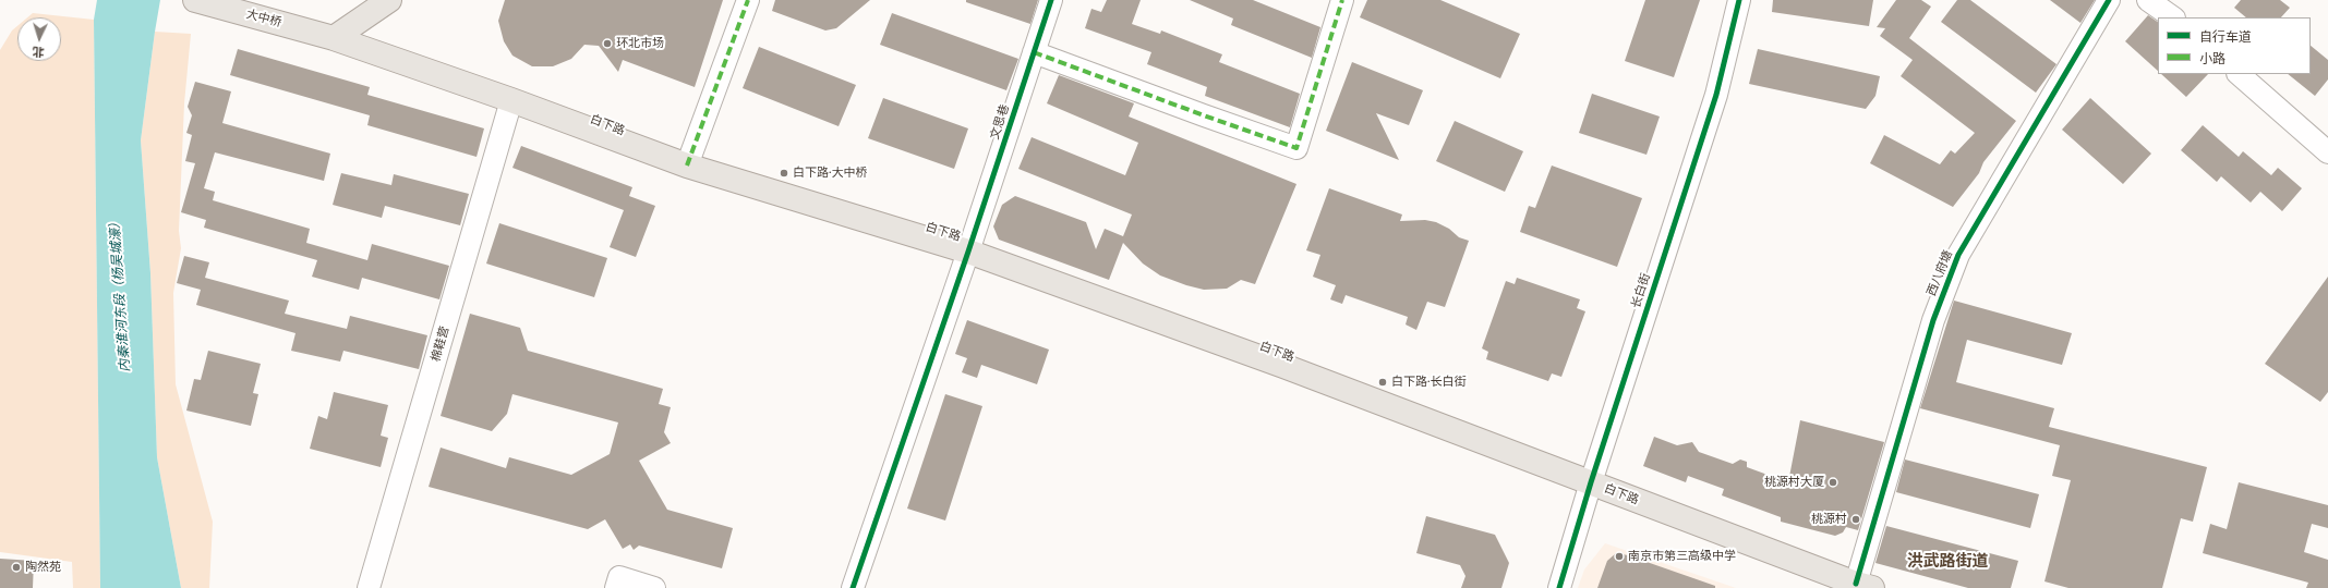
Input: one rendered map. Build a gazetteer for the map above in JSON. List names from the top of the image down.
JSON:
{
  "streets": {
    "main road": ["大中桥", "白下路"],
    "street": [
      "文思巷",
      "西八府塘",
      "长白街",
      "棉鞋营"
    ]
  },
  "crossings": [
    ["大中桥", "白下路"],
    ["文思巷", "白下路"],
    ["白下路", "西八府塘"],
    ["白下路", "长白街"],
    ["白下路", "棉鞋营"]
  ],
  "districts": ["洪武路街道"],
  "water": ["内秦淮河东段（杨吴城濠）"],
  "places": [
    "环北市场",
    "白下路·大中桥",
    "白下路·长白街",
    "桃源村大厦",
    "桃源村",
    "南京市第三高级中学",
    "陶然苑"
  ],
  "legend": ["自行车道", "小路"],
  "north": "bottom"
}
